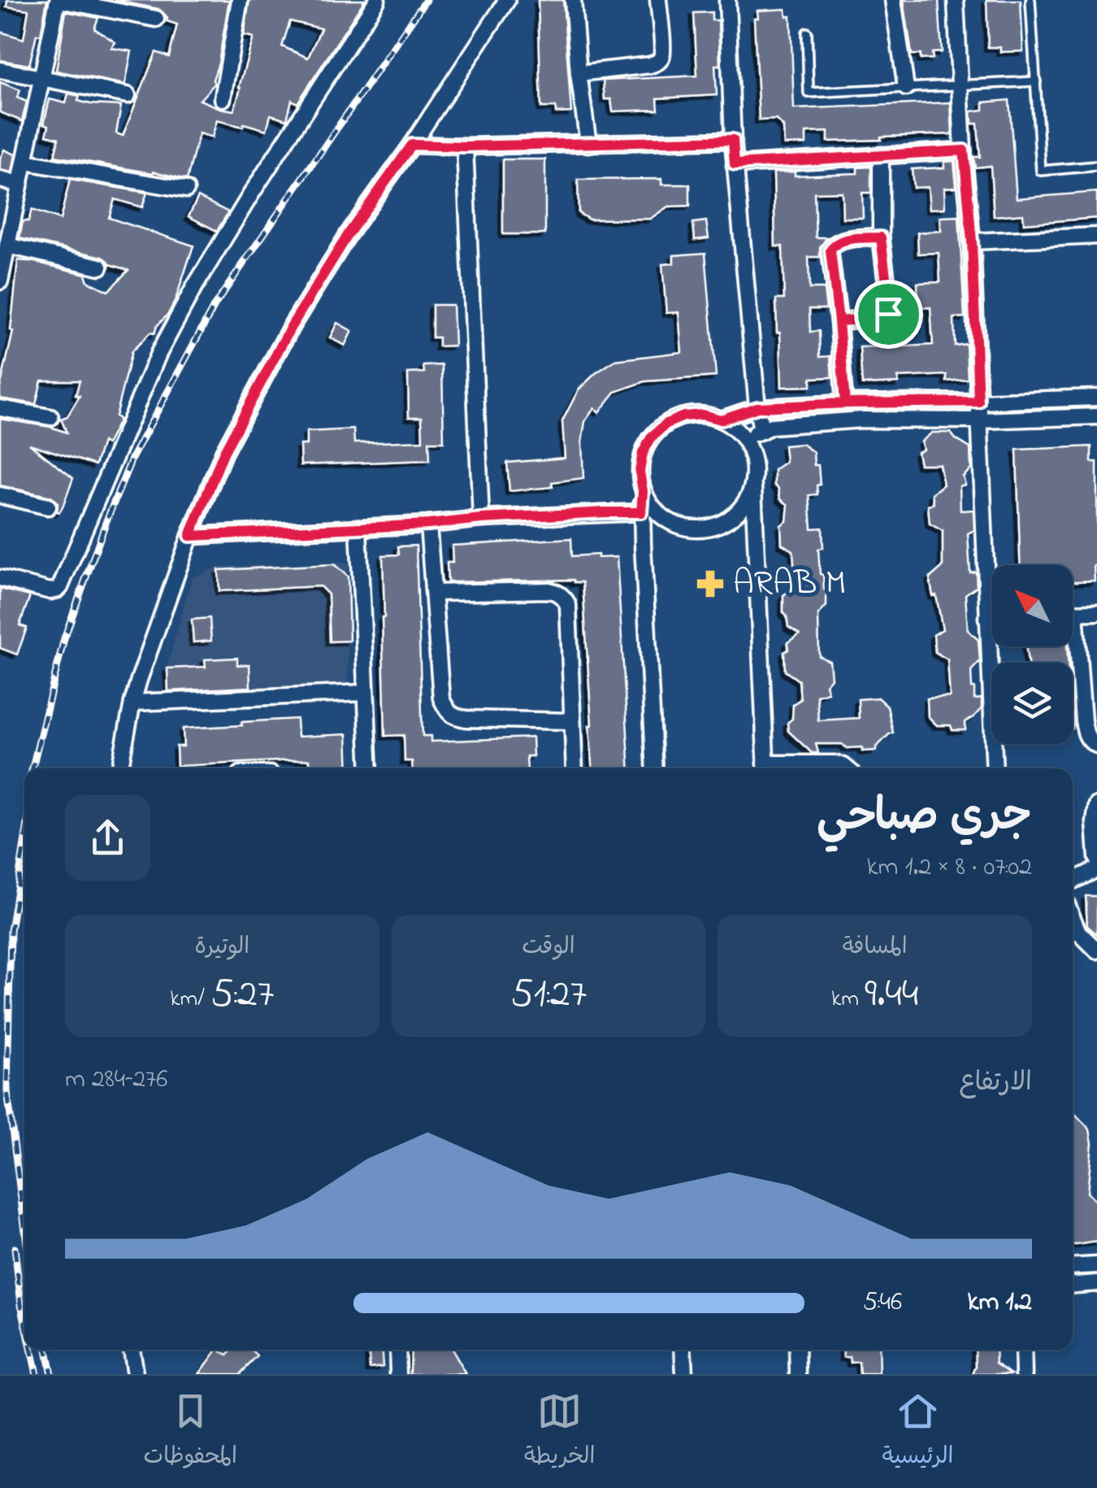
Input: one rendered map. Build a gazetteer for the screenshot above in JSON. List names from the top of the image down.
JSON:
{
  "places": {
    "pharmacy": ["ARAB M"]
  },
  "north": "top left",
  "page": {
    "heading": ["جري صباحي", "07:02 · 8 × 1.2 km"],
    "stats": [
      ["المسافة", "9.44 km"],
      ["الوقت", "51:27"],
      ["الوتيرة", "5:27 /km"]
    ],
    "chart": ["الارتفاع", "276–284 m"],
    "list": [
      {
        "name": "1.2 km",
        "note": "5:46"
      }
    ],
    "tabs": ["الرئيسية", "الخريطة", "المحفوظات"]
  }
}
